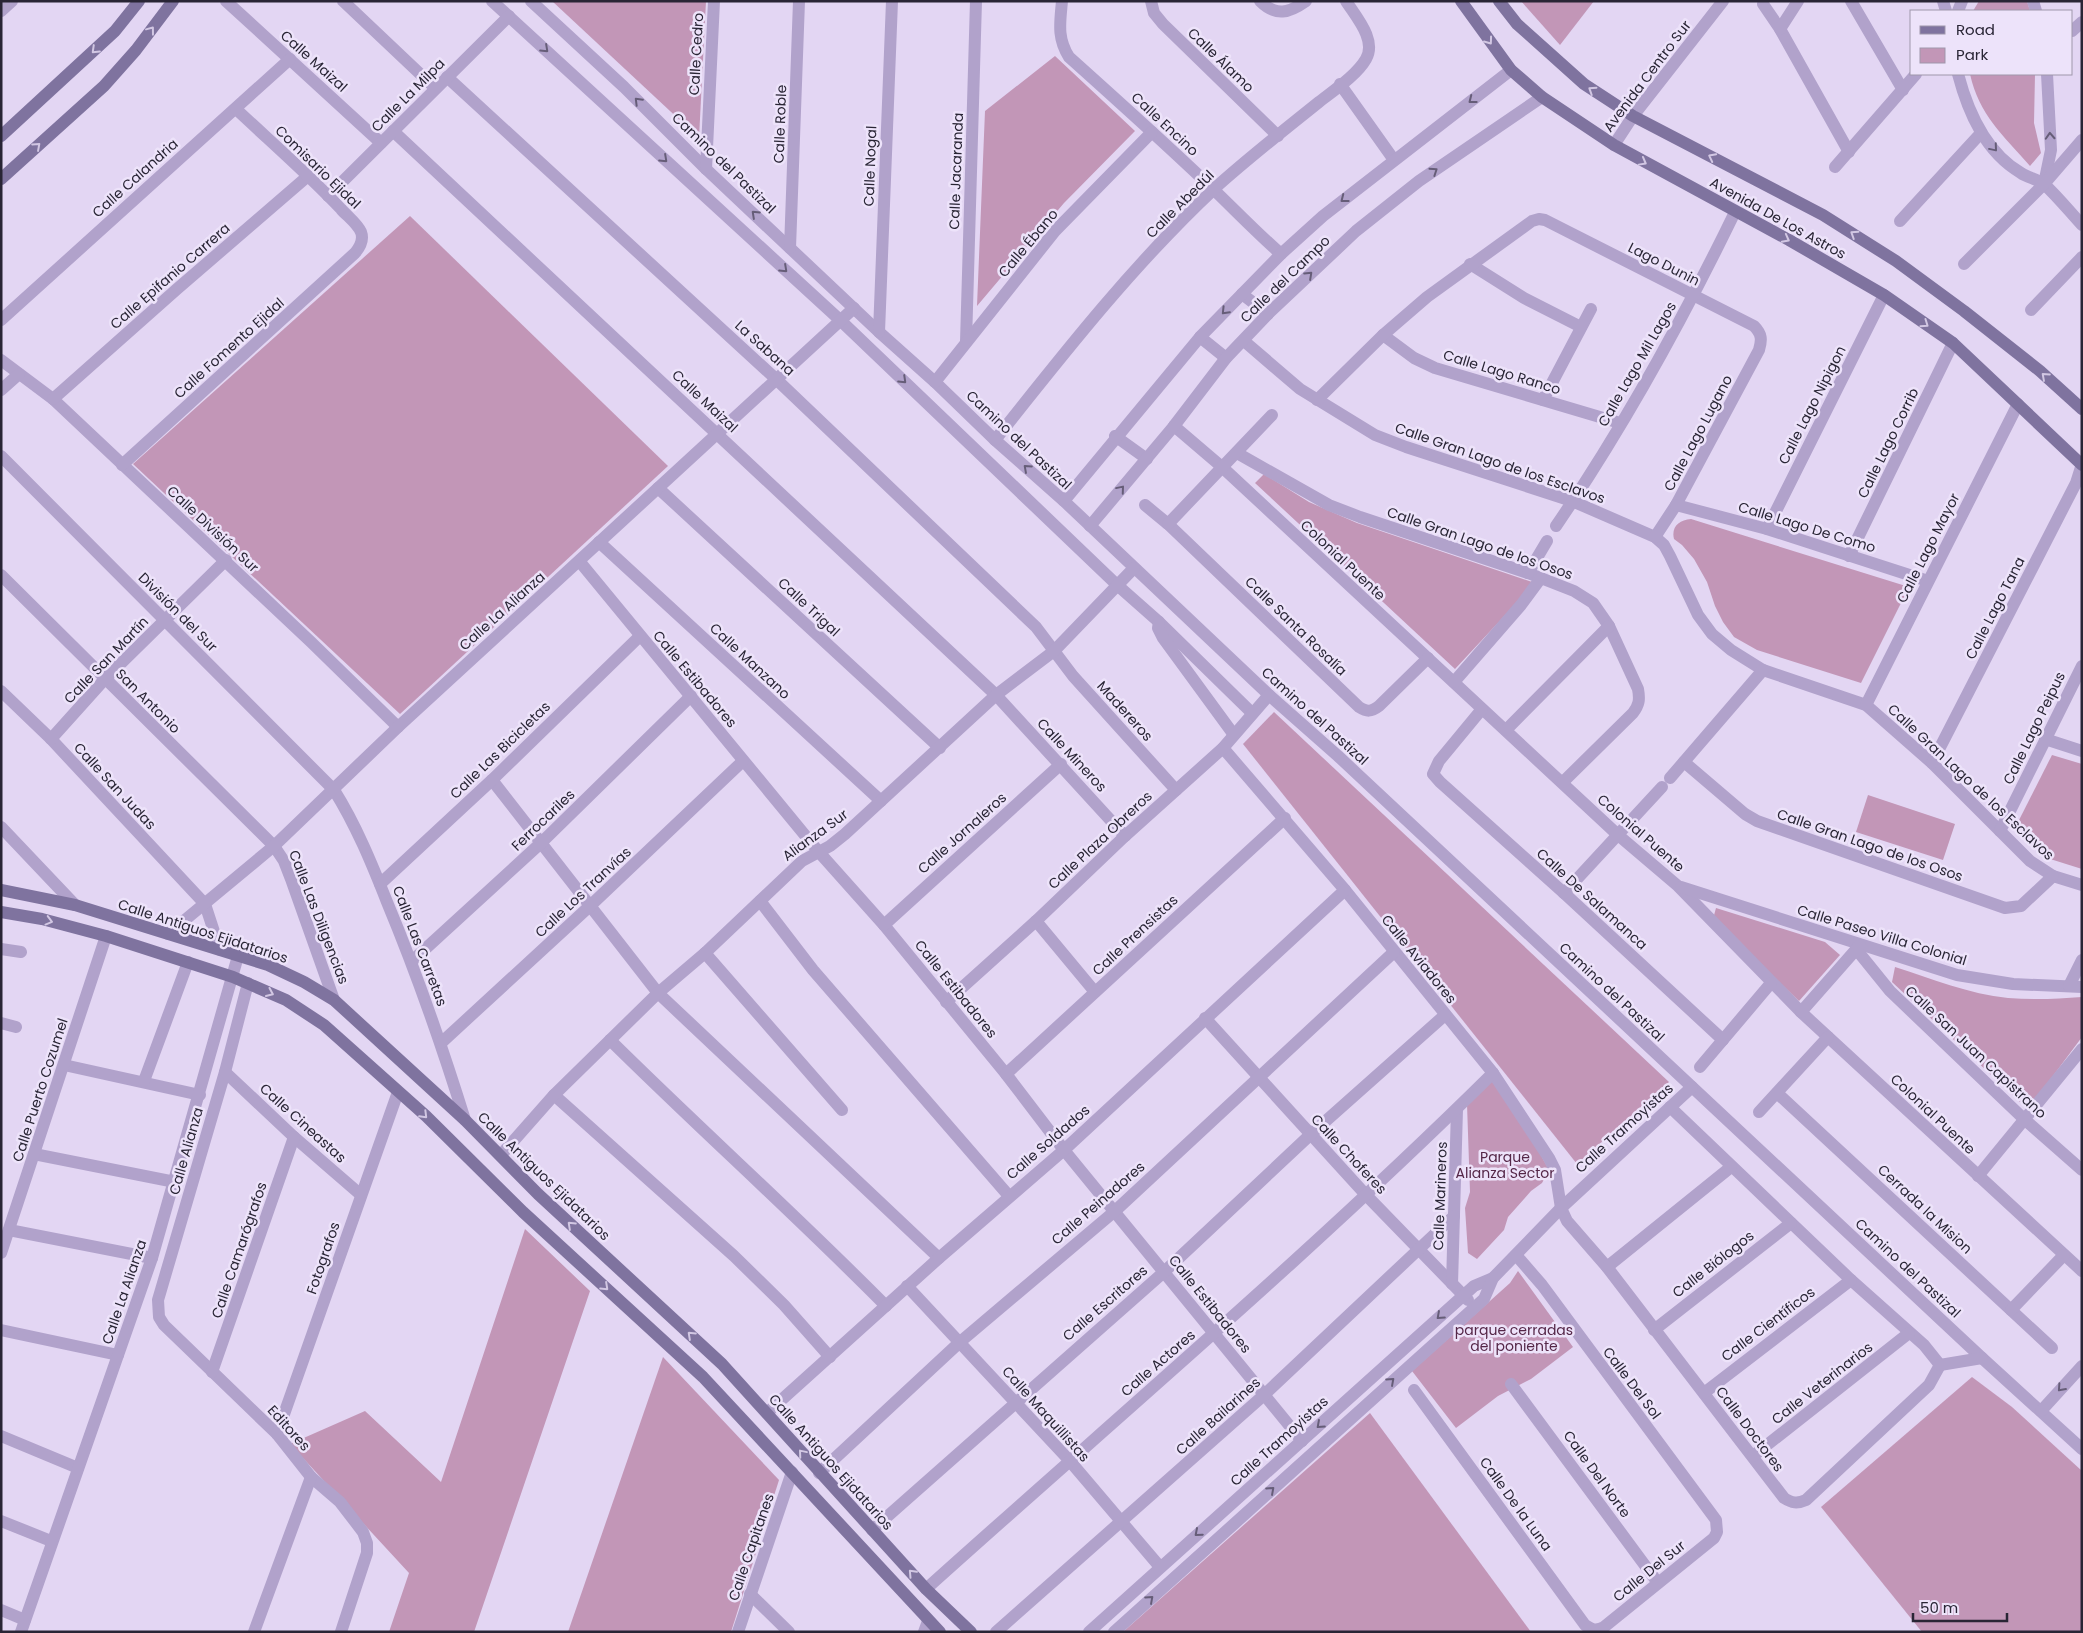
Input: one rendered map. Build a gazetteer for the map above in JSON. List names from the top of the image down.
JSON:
{
  "streets": {
    "street": [
      "Calle Cedro",
      "Calle Álamo",
      "Calle Maizal",
      "Avenida Centro Sur",
      "Calle La Milpa",
      "Calle Roble",
      "Calle Encino",
      "Camino del Pastizal",
      "Calle Nogal",
      "Comisario Ejidal",
      "Calle Jacaranda",
      "Calle Calandria",
      "Calle Abedúl",
      "Avenida De Los Astros",
      "Calle Ébano",
      "Lago Dunin",
      "Calle Epifanio Carrera",
      "Calle del Campo",
      "Calle Fomento Ejidal",
      "La Sabana",
      "Calle Lago Mil Lagos",
      "Calle Lago Ranco",
      "Calle Lago Nipigon",
      "Calle Lago Lugano",
      "Calle Lago Corrib",
      "Calle Gran Lago de los Esclavos",
      "Calle Lago De Como",
      "Calle División Sur",
      "Calle Gran Lago de los Osos",
      "Calle Lago Mayor",
      "Colonial Puente",
      "Calle Trigal",
      "Calle Lago Tana",
      "Calle La Alianza",
      "División del Sur",
      "Calle Santa Rosalía",
      "Calle San Martín",
      "Calle Manzano",
      "Calle Estibadores",
      "San Antonio",
      "Madereros",
      "Calle Lago Peipus",
      "Calle Las Bicicletas",
      "Calle Mineros",
      "Calle San Judas",
      "Ferrocariles",
      "Calle Jornaleros",
      "Alianza Sur",
      "Calle Plaza Obreros",
      "Calle Los Tranvías",
      "Calle De Salamanca",
      "Calle Las Diligencias",
      "Calle Antiguos Ejidatarios",
      "Calle Prensistas",
      "Calle Paseo Villa Colonial",
      "Calle Las Carretas",
      "Calle Aviadores",
      "Calle San Juan Capistrano",
      "Calle Puerto Cozumel",
      "Calle Cineastas",
      "Calle Tramoyistas",
      "Calle Soldados",
      "Calle Alianza",
      "Calle Choferes",
      "Calle Marineros",
      "Calle Peinadores",
      "Cerrada la Mision",
      "Calle Camarógrafos",
      "Fotografos",
      "Calle Biólogos",
      "Calle Escritores",
      "Calle Científicos",
      "Calle Actores",
      "Calle Del Sol",
      "Calle Veterinarios",
      "Calle Maquillistas",
      "Calle Bailarines",
      "Editores",
      "Calle Doctores",
      "Calle Del Norte",
      "Calle De la Luna",
      "Calle Capitanes",
      "Calle Del Sur"
    ]
  },
  "crossings": [
    ["Calle Cedro", "Camino del Pastizal"],
    ["Calle Álamo", "Calle Abedúl"],
    ["Calle Maizal", "Calle La Milpa"],
    ["Calle Maizal", "Calle Calandria"],
    ["Calle Maizal", "Calle La Alianza"],
    ["Calle Maizal", "Calle Mineros"],
    ["Calle Maizal", "Alianza Sur"],
    ["Avenida Centro Sur", "Avenida De Los Astros"],
    ["Calle La Milpa", "Comisario Ejidal"],
    ["Calle La Milpa", "La Sabana"],
    ["Calle Roble", "Camino del Pastizal"],
    ["Calle Encino", "Calle Abedúl"],
    ["Calle Encino", "Calle Ébano"],
    ["Calle Encino", "Calle del Campo"],
    ["Camino del Pastizal", "Calle Nogal"],
    ["Camino del Pastizal", "Calle Abedúl"],
    ["Camino del Pastizal", "Calle Ébano"],
    ["Camino del Pastizal", "Calle del Campo"],
    ["Camino del Pastizal", "Calle La Alianza"],
    ["Camino del Pastizal", "Alianza Sur"],
    ["Camino del Pastizal", "Calle Plaza Obreros"],
    ["Camino del Pastizal", "Calle Tramoyistas"],
    ["Comisario Ejidal", "Calle Calandria"],
    ["Comisario Ejidal", "Calle Epifanio Carrera"],
    ["Comisario Ejidal", "Calle Fomento Ejidal"],
    ["Calle Jacaranda", "Calle Ébano"],
    ["Avenida De Los Astros", "Calle del Campo"],
    ["Avenida De Los Astros", "Calle Lago Mil Lagos"],
    ["Avenida De Los Astros", "Calle Lago Nipigon"],
    ["Avenida De Los Astros", "Calle Lago Corrib"],
    ["Avenida De Los Astros", "Calle Lago Mayor"],
    ["Avenida De Los Astros", "Calle Lago Tana"],
    ["Lago Dunin", "Calle Lago Mil Lagos"],
    ["Lago Dunin", "Calle Lago Lugano"],
    ["Calle Epifanio Carrera", "Calle División Sur"],
    ["Calle del Campo", "Calle Gran Lago de los Esclavos"],
    ["Calle del Campo", "Colonial Puente"],
    ["Calle Fomento Ejidal", "Calle División Sur"],
    ["La Sabana", "Calle La Alianza"],
    ["La Sabana", "Madereros"],
    ["La Sabana", "Alianza Sur"],
    ["Calle Lago Mil Lagos", "Calle Lago Ranco"],
    ["Calle Lago Mil Lagos", "Calle Gran Lago de los Esclavos"],
    ["Calle Lago Nipigon", "Calle Lago De Como"],
    ["Calle Lago Lugano", "Calle Gran Lago de los Esclavos"],
    ["Calle Lago Lugano", "Calle Lago De Como"],
    ["Calle Lago Corrib", "Calle Lago De Como"],
    ["Calle Gran Lago de los Esclavos", "Calle Gran Lago de los Osos"],
    ["Calle Gran Lago de los Esclavos", "Calle Lago Mayor"],
    ["Calle Gran Lago de los Esclavos", "Calle Lago Tana"],
    ["Calle Gran Lago de los Esclavos", "Calle Lago Peipus"],
    ["Calle Lago De Como", "Calle Lago Mayor"],
    ["Calle División Sur", "Calle La Alianza"],
    ["Calle División Sur", "Calle San Martín"],
    ["Calle Gran Lago de los Osos", "Colonial Puente"],
    ["Colonial Puente", "Calle Santa Rosalía"],
    ["Colonial Puente", "Calle De Salamanca"],
    ["Colonial Puente", "Calle Paseo Villa Colonial"],
    ["Calle Trigal", "Calle La Alianza"],
    ["Calle Trigal", "Alianza Sur"],
    ["Calle La Alianza", "División del Sur"],
    ["Calle La Alianza", "Calle Manzano"],
    ["Calle La Alianza", "Calle Estibadores"],
    ["Calle La Alianza", "San Antonio"],
    ["Calle La Alianza", "Calle San Judas"],
    ["Calle La Alianza", "Calle Las Diligencias"],
    ["Calle La Alianza", "Calle Antiguos Ejidatarios"],
    ["Calle La Alianza", "Calle Las Carretas"],
    ["División del Sur", "Calle San Martín"],
    ["División del Sur", "Calle Las Carretas"],
    ["Calle San Martín", "San Antonio"],
    ["Calle San Martín", "Calle San Judas"],
    ["Calle Manzano", "Alianza Sur"],
    ["Calle Estibadores", "Calle Las Bicicletas"],
    ["Calle Estibadores", "Ferrocariles"],
    ["Calle Estibadores", "Calle Jornaleros"],
    ["Calle Estibadores", "Alianza Sur"],
    ["Calle Estibadores", "Calle Plaza Obreros"],
    ["Calle Estibadores", "Calle Los Tranvías"],
    ["Calle Estibadores", "Calle Prensistas"],
    ["Calle Estibadores", "Calle Tramoyistas"],
    ["Calle Estibadores", "Calle Soldados"],
    ["Calle Estibadores", "Calle Peinadores"],
    ["Calle Estibadores", "Calle Escritores"],
    ["Calle Estibadores", "Calle Actores"],
    ["Calle Estibadores", "Calle Bailarines"],
    ["San Antonio", "Calle Las Diligencias"],
    ["Madereros", "Alianza Sur"],
    ["Madereros", "Calle Plaza Obreros"],
    ["Calle Las Bicicletas", "Calle Las Carretas"],
    ["Calle Mineros", "Calle Jornaleros"],
    ["Calle Mineros", "Alianza Sur"],
    ["Calle Mineros", "Calle Plaza Obreros"],
    ["Ferrocariles", "Calle Las Carretas"],
    ["Alianza Sur", "Calle Antiguos Ejidatarios"],
    ["Calle Plaza Obreros", "Calle Aviadores"],
    ["Calle Los Tranvías", "Calle Las Carretas"],
    ["Calle Las Diligencias", "Calle Antiguos Ejidatarios"],
    ["Calle Antiguos Ejidatarios", "Calle Las Carretas"],
    ["Calle Antiguos Ejidatarios", "Calle Soldados"],
    ["Calle Antiguos Ejidatarios", "Calle Peinadores"],
    ["Calle Antiguos Ejidatarios", "Calle Escritores"],
    ["Calle Antiguos Ejidatarios", "Calle Actores"],
    ["Calle Prensistas", "Calle Aviadores"],
    ["Calle Paseo Villa Colonial", "Calle San Juan Capistrano"],
    ["Calle Aviadores", "Calle Tramoyistas"],
    ["Calle Aviadores", "Calle Soldados"],
    ["Calle Aviadores", "Calle Peinadores"],
    ["Calle Aviadores", "Calle Escritores"],
    ["Calle Aviadores", "Calle Actores"],
    ["Calle Aviadores", "Calle Doctores"],
    ["Calle Cineastas", "Calle Alianza"],
    ["Calle Cineastas", "Calle Camarógrafos"],
    ["Calle Cineastas", "Fotografos"],
    ["Calle Tramoyistas", "Calle Choferes"],
    ["Calle Tramoyistas", "Calle Del Sol"],
    ["Calle Tramoyistas", "Calle Maquillistas"],
    ["Calle Tramoyistas", "Calle Doctores"],
    ["Calle Soldados", "Calle Choferes"],
    ["Calle Soldados", "Calle Maquillistas"],
    ["Calle Alianza", "Editores"],
    ["Calle Choferes", "Calle Marineros"],
    ["Calle Choferes", "Calle Peinadores"],
    ["Calle Choferes", "Calle Escritores"],
    ["Calle Choferes", "Calle Actores"],
    ["Calle Choferes", "Calle Bailarines"],
    ["Calle Marineros", "Calle Actores"],
    ["Calle Marineros", "Calle Bailarines"],
    ["Calle Peinadores", "Calle Maquillistas"],
    ["Calle Camarógrafos", "Editores"],
    ["Fotografos", "Editores"],
    ["Calle Biólogos", "Calle Doctores"],
    ["Calle Escritores", "Calle Maquillistas"],
    ["Calle Científicos", "Calle Doctores"],
    ["Calle Actores", "Calle Maquillistas"],
    ["Calle Del Sol", "Calle Del Sur"],
    ["Calle Veterinarios", "Calle Doctores"],
    ["Calle Maquillistas", "Calle Bailarines"],
    ["Calle Del Norte", "Calle Del Sur"],
    ["Calle De la Luna", "Calle Del Sur"]
  ],
  "parks": ["Parque Alianza Sector", "parque cerradas del poniente"],
  "legend": ["Road", "Park"],
  "scale_bar": "50 m"
}
